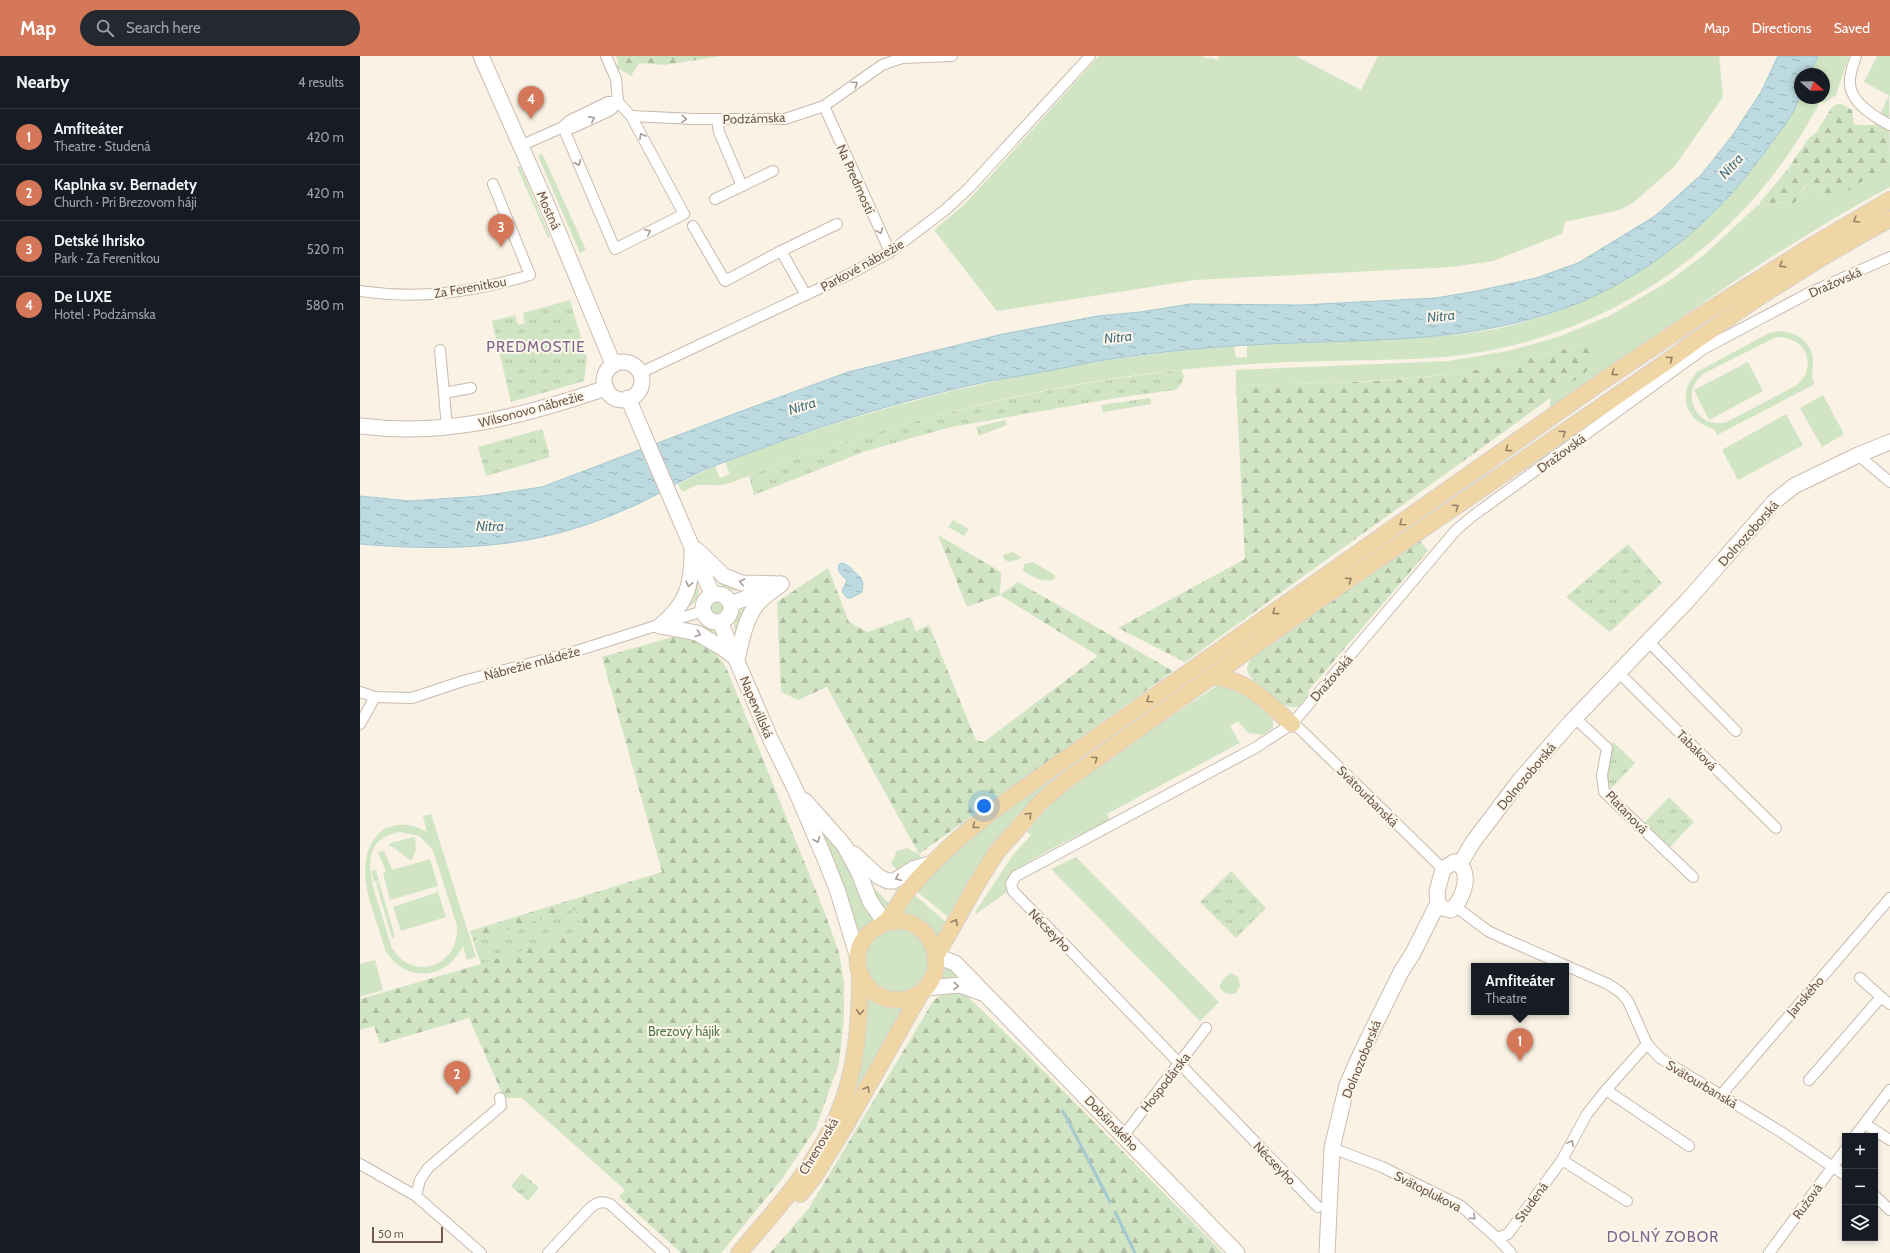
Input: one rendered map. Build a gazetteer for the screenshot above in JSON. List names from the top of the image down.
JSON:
{
  "streets": {
    "main road": ["Chrenovská"],
    "street": [
      "Podzámska",
      "Na Predmostí",
      "Mostná",
      "Parkové nábrežie",
      "Dražovská",
      "Za Ferenitkou",
      "Wilsonovo nábrežie",
      "Dolnozoborská",
      "Nábrežie mládeže",
      "Napervillská",
      "Tabaková",
      "Svätourbanská",
      "Platanová",
      "Nécseyho",
      "Janského",
      "Hospodárska",
      "Dobšinského",
      "Svätoplukova",
      "Ružová",
      "Studená"
    ]
  },
  "crossings": [
    ["Podzámska", "Na Predmostí"],
    ["Na Predmostí", "Parkové nábrežie"],
    ["Mostná", "Parkové nábrežie"],
    ["Mostná", "Wilsonovo nábrežie"],
    ["Parkové nábrežie", "Wilsonovo nábrežie"],
    ["Dražovská", "Svätourbanská"],
    ["Dražovská", "Nécseyho"],
    ["Dolnozoborská", "Tabaková"],
    ["Dolnozoborská", "Svätourbanská"],
    ["Dolnozoborská", "Platanová"],
    ["Dolnozoborská", "Svätoplukova"],
    ["Nábrežie mládeže", "Napervillská"],
    ["Napervillská", "Dobšinského"],
    ["Napervillská", "Chrenovská"],
    ["Svätourbanská", "Nécseyho"],
    ["Svätourbanská", "Janského"],
    ["Svätourbanská", "Ružová"],
    ["Svätourbanská", "Studená"],
    ["Nécseyho", "Hospodárska"],
    ["Hospodárska", "Dobšinského"],
    ["Dobšinského", "Chrenovská"],
    ["Svätoplukova", "Studená"]
  ],
  "one_way": ["Podzámska", "Na Predmostí", "Svätoplukova"],
  "districts": ["PREDMOSTIE", "DOLNÝ ZOBOR"],
  "water": ["Nitra"],
  "parks": ["Brezový hájik"],
  "scale_bar": "50 m",
  "north": "right",
  "page": {
    "header": "Map",
    "search": "Search here",
    "nav": ["Map", "Directions", "Saved"],
    "heading": ["Nearby", "4 results"],
    "pins": [
      "4",
      "3",
      "1",
      "2"
    ],
    "list": [
      {
        "mark": "1",
        "name": "Amfiteáter",
        "note": "Theatre · Studená",
        "value": "420 m"
      },
      {
        "mark": "2",
        "name": "Kaplnka sv. Bernadety",
        "note": "Church · Pri Brezovom háji",
        "value": "420 m"
      },
      {
        "mark": "3",
        "name": "Detské Ihrisko",
        "note": "Park · Za Ferenitkou",
        "value": "520 m"
      },
      {
        "mark": "4",
        "name": "De LUXE",
        "note": "Hotel · Podzámska",
        "value": "580 m"
      }
    ],
    "popup": ["Amfiteáter", "Theatre"],
    "map_buttons": ["+", "−"],
    "scale": "50 m"
  }
}
